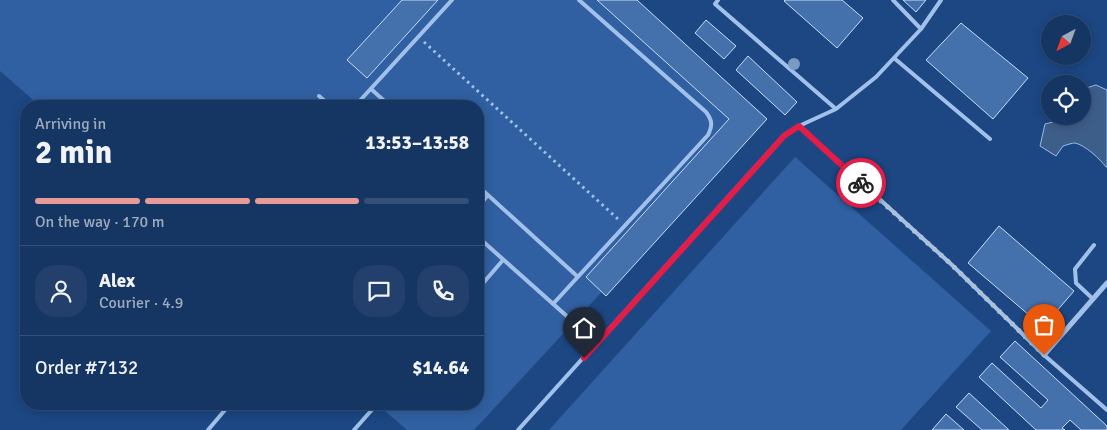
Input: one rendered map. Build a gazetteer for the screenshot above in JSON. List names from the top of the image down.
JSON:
{
  "north": "bottom left",
  "page": {
    "heading": ["2 min", "Arriving in", "13:53–13:58"],
    "panel": [
      "Alex",
      "Courier · 4.9",
      "Order #7132",
      "$14.64"
    ],
    "bar": "On the way · 170 m"
  }
}
